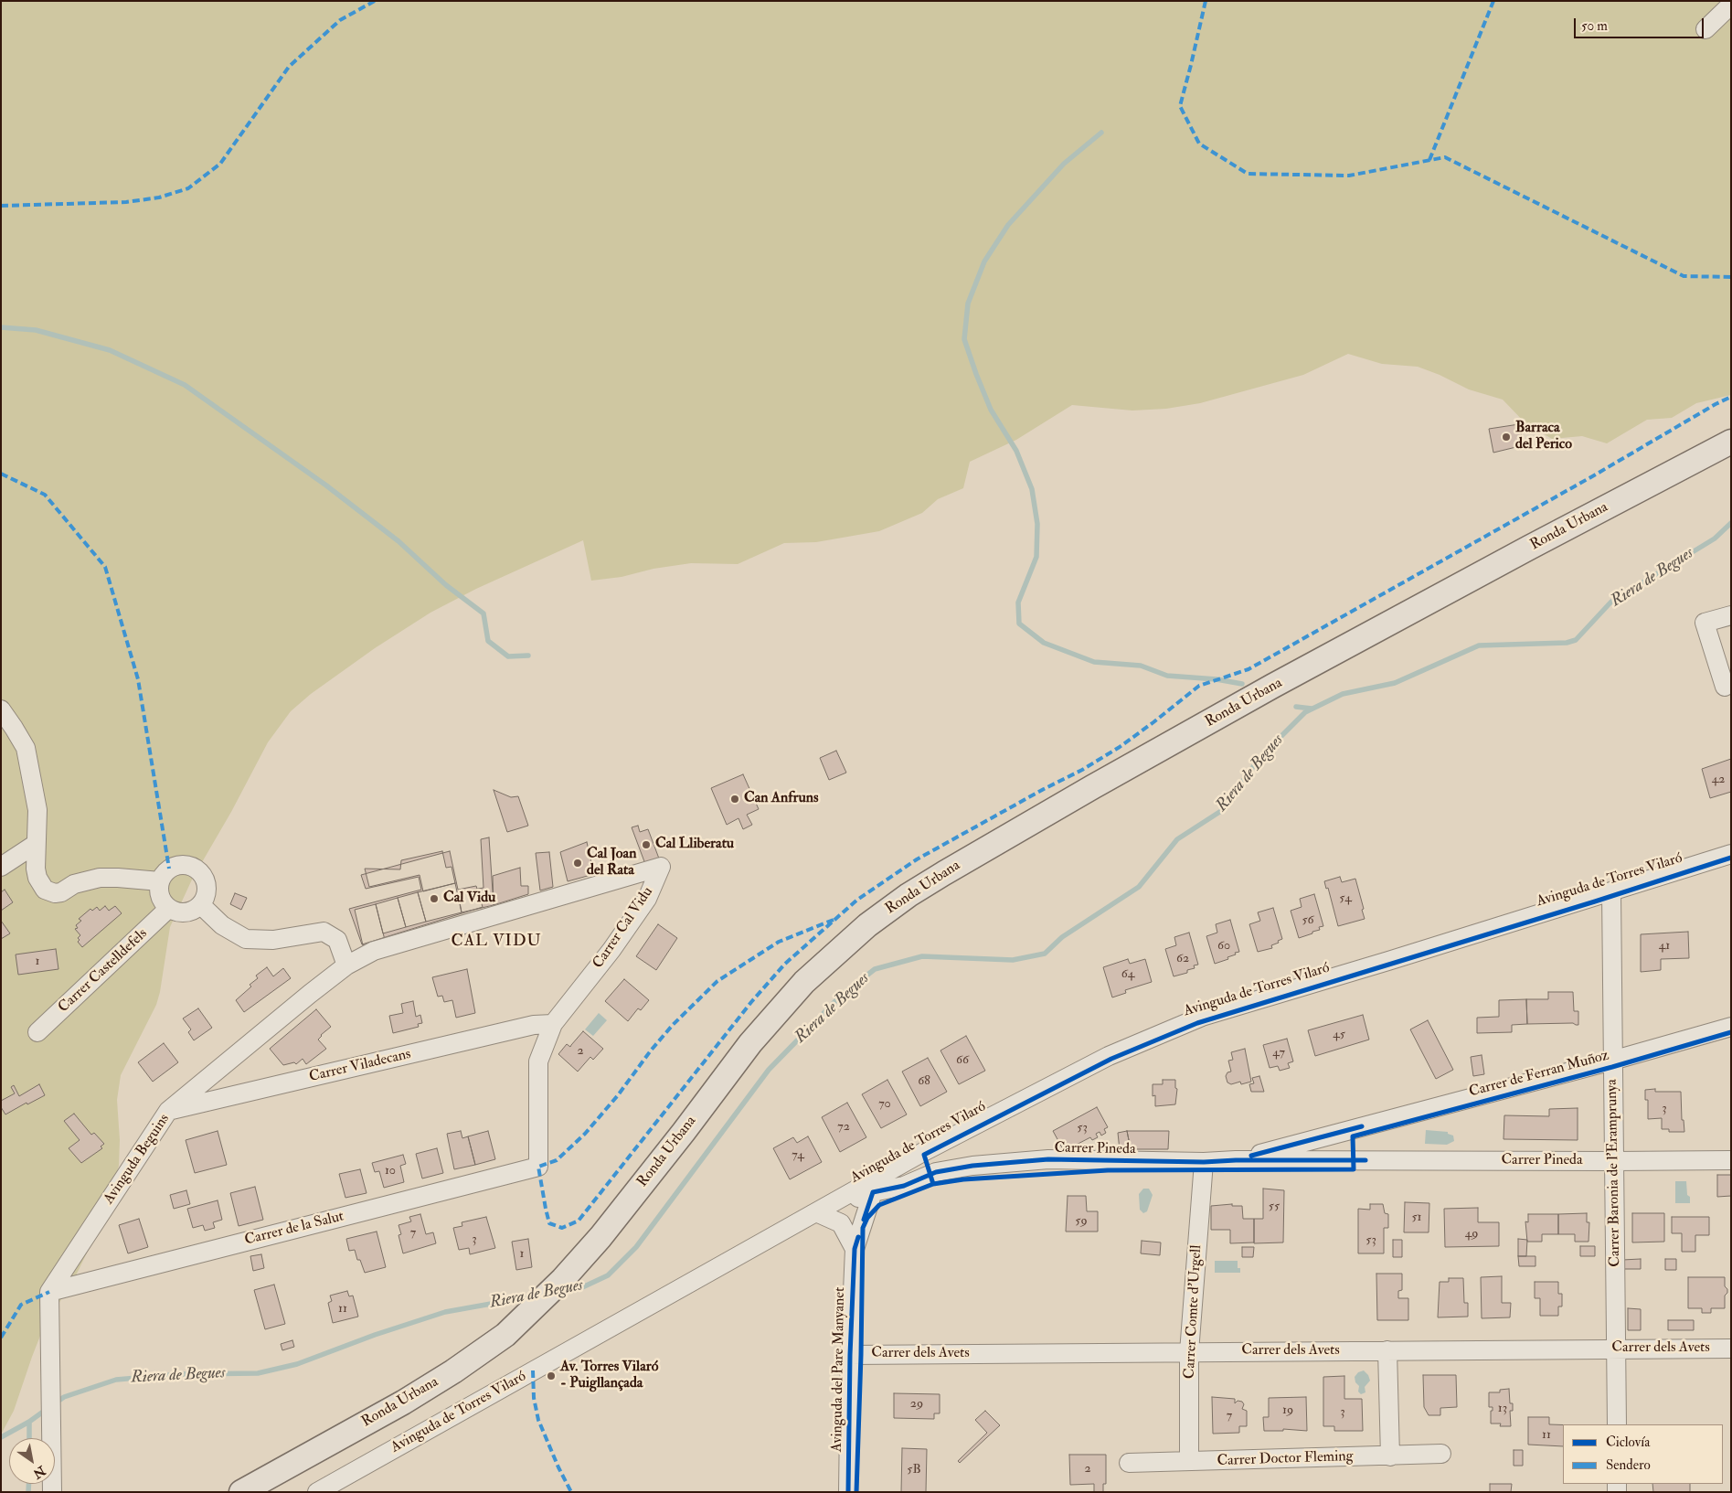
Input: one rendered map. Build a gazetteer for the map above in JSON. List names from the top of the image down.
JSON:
{
  "streets": {
    "main road": ["Ronda Urbana"],
    "street": [
      "Avinguda de Torres Vilaró",
      "Carrer Cal Vidu",
      "Carrer Castelldefels",
      "Carrer Viladecans",
      "Carrer de Ferran Muñoz",
      "Carrer Pineda",
      "Avinguda Beguins",
      "Carrer Baronia de l'Eramprunya",
      "Carrer de la Salut",
      "Carrer Comte d'Urgell",
      "Carrer dels Avets",
      "Avinguda del Pare Manyanet",
      "Carrer Doctor Fleming"
    ]
  },
  "crossings": [
    ["Avinguda de Torres Vilaró", "Carrer Pineda"],
    ["Avinguda de Torres Vilaró", "Carrer Baronia de l'Eramprunya"],
    ["Carrer Cal Vidu", "Carrer Viladecans"],
    ["Carrer Cal Vidu", "Avinguda Beguins"],
    ["Carrer Cal Vidu", "Carrer de la Salut"],
    ["Carrer Viladecans", "Avinguda Beguins"],
    ["Carrer de Ferran Muñoz", "Carrer Pineda"],
    ["Carrer de Ferran Muñoz", "Carrer Baronia de l'Eramprunya"],
    ["Carrer Pineda", "Carrer Baronia de l'Eramprunya"],
    ["Carrer Pineda", "Carrer Comte d'Urgell"],
    ["Avinguda Beguins", "Carrer de la Salut"],
    ["Carrer Baronia de l'Eramprunya", "Carrer dels Avets"],
    ["Carrer Comte d'Urgell", "Carrer dels Avets"],
    ["Carrer Comte d'Urgell", "Carrer Doctor Fleming"],
    ["Carrer dels Avets", "Avinguda del Pare Manyanet"]
  ],
  "districts": ["CAL VIDU"],
  "water": ["Riera de Begues"],
  "places": [
    "Barraca del Perico",
    "Can Anfruns",
    "Cal Lliberatu",
    "Cal Joan del Rata",
    "Cal Vidu",
    "Av. Torres Vilaró - Puigllançada"
  ],
  "house_numbers": [
    "42",
    "54",
    "56",
    "60",
    "41",
    "62",
    "1",
    "64",
    "45",
    "2",
    "47",
    "66",
    "68",
    "70",
    "3",
    "72",
    "53",
    "74",
    "10",
    "55",
    "51",
    "59",
    "7",
    "49",
    "3",
    "53",
    "1",
    "11",
    "29",
    "13",
    "19",
    "3",
    "7",
    "11",
    "2",
    "5B"
  ],
  "legend": ["Ciclovía", "Sendero"],
  "scale_bar": "50 m",
  "north": "bottom right"
}
